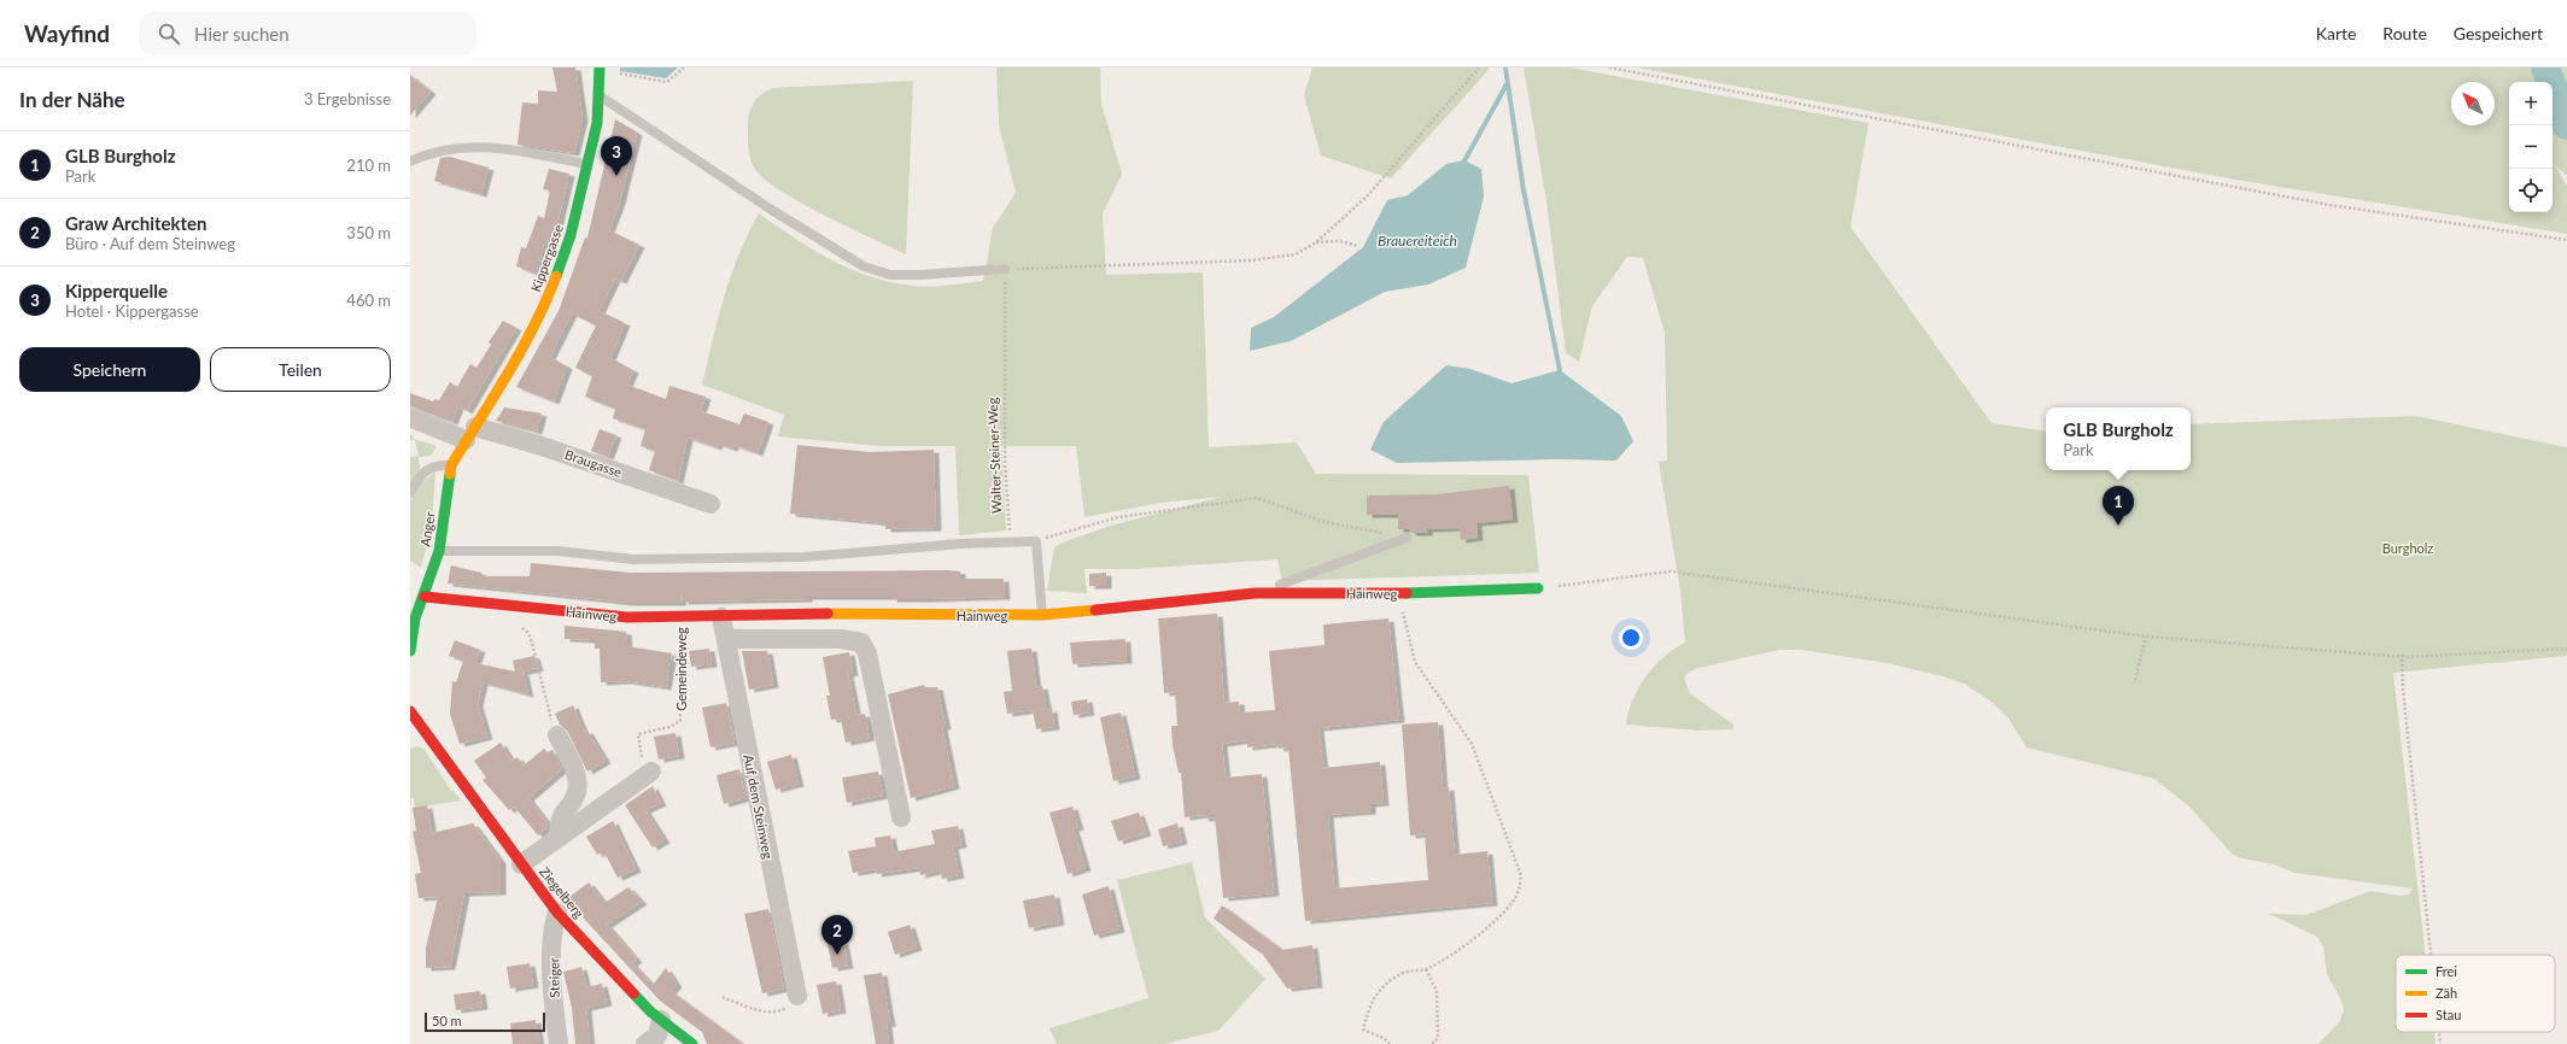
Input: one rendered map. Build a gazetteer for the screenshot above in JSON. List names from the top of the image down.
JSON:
{
  "streets": {
    "street": [
      "Kippergasse",
      "Braugasse",
      "Anger",
      "Hainweg",
      "Auf dem Steinweg",
      "Ziegelberg",
      "Steiger"
    ],
    "path": ["Walter-Steiner-Weg", "Gemeindeweg"]
  },
  "crossings": [
    ["Kippergasse", "Braugasse"],
    ["Kippergasse", "Anger"],
    ["Braugasse", "Anger"],
    ["Anger", "Hainweg"],
    ["Hainweg", "Gemeindeweg"],
    ["Hainweg", "Auf dem Steinweg"],
    ["Ziegelberg", "Steiger"]
  ],
  "water": ["Brauereiteich"],
  "parks": ["Burgholz"],
  "legend": ["Frei", "Zäh", "Stau"],
  "scale_bar": "50 m",
  "north": "top left",
  "page": {
    "header": "Wayfind",
    "search": "Hier suchen",
    "nav": ["Karte", "Route", "Gespeichert"],
    "heading": ["In der Nähe", "3 Ergebnisse"],
    "map_buttons": ["+", "−"],
    "list": [
      {
        "mark": "1",
        "name": "GLB Burgholz",
        "note": "Park",
        "value": "210 m"
      },
      {
        "mark": "2",
        "name": "Graw Architekten",
        "note": "Büro · Auf dem Steinweg",
        "value": "350 m"
      },
      {
        "mark": "3",
        "name": "Kipperquelle",
        "note": "Hotel · Kippergasse",
        "value": "460 m"
      }
    ],
    "pins": ["3", "1", "2"],
    "buttons": ["Speichern", "Teilen"],
    "popup": ["GLB Burgholz", "Park"],
    "scale": "50 m"
  }
}
